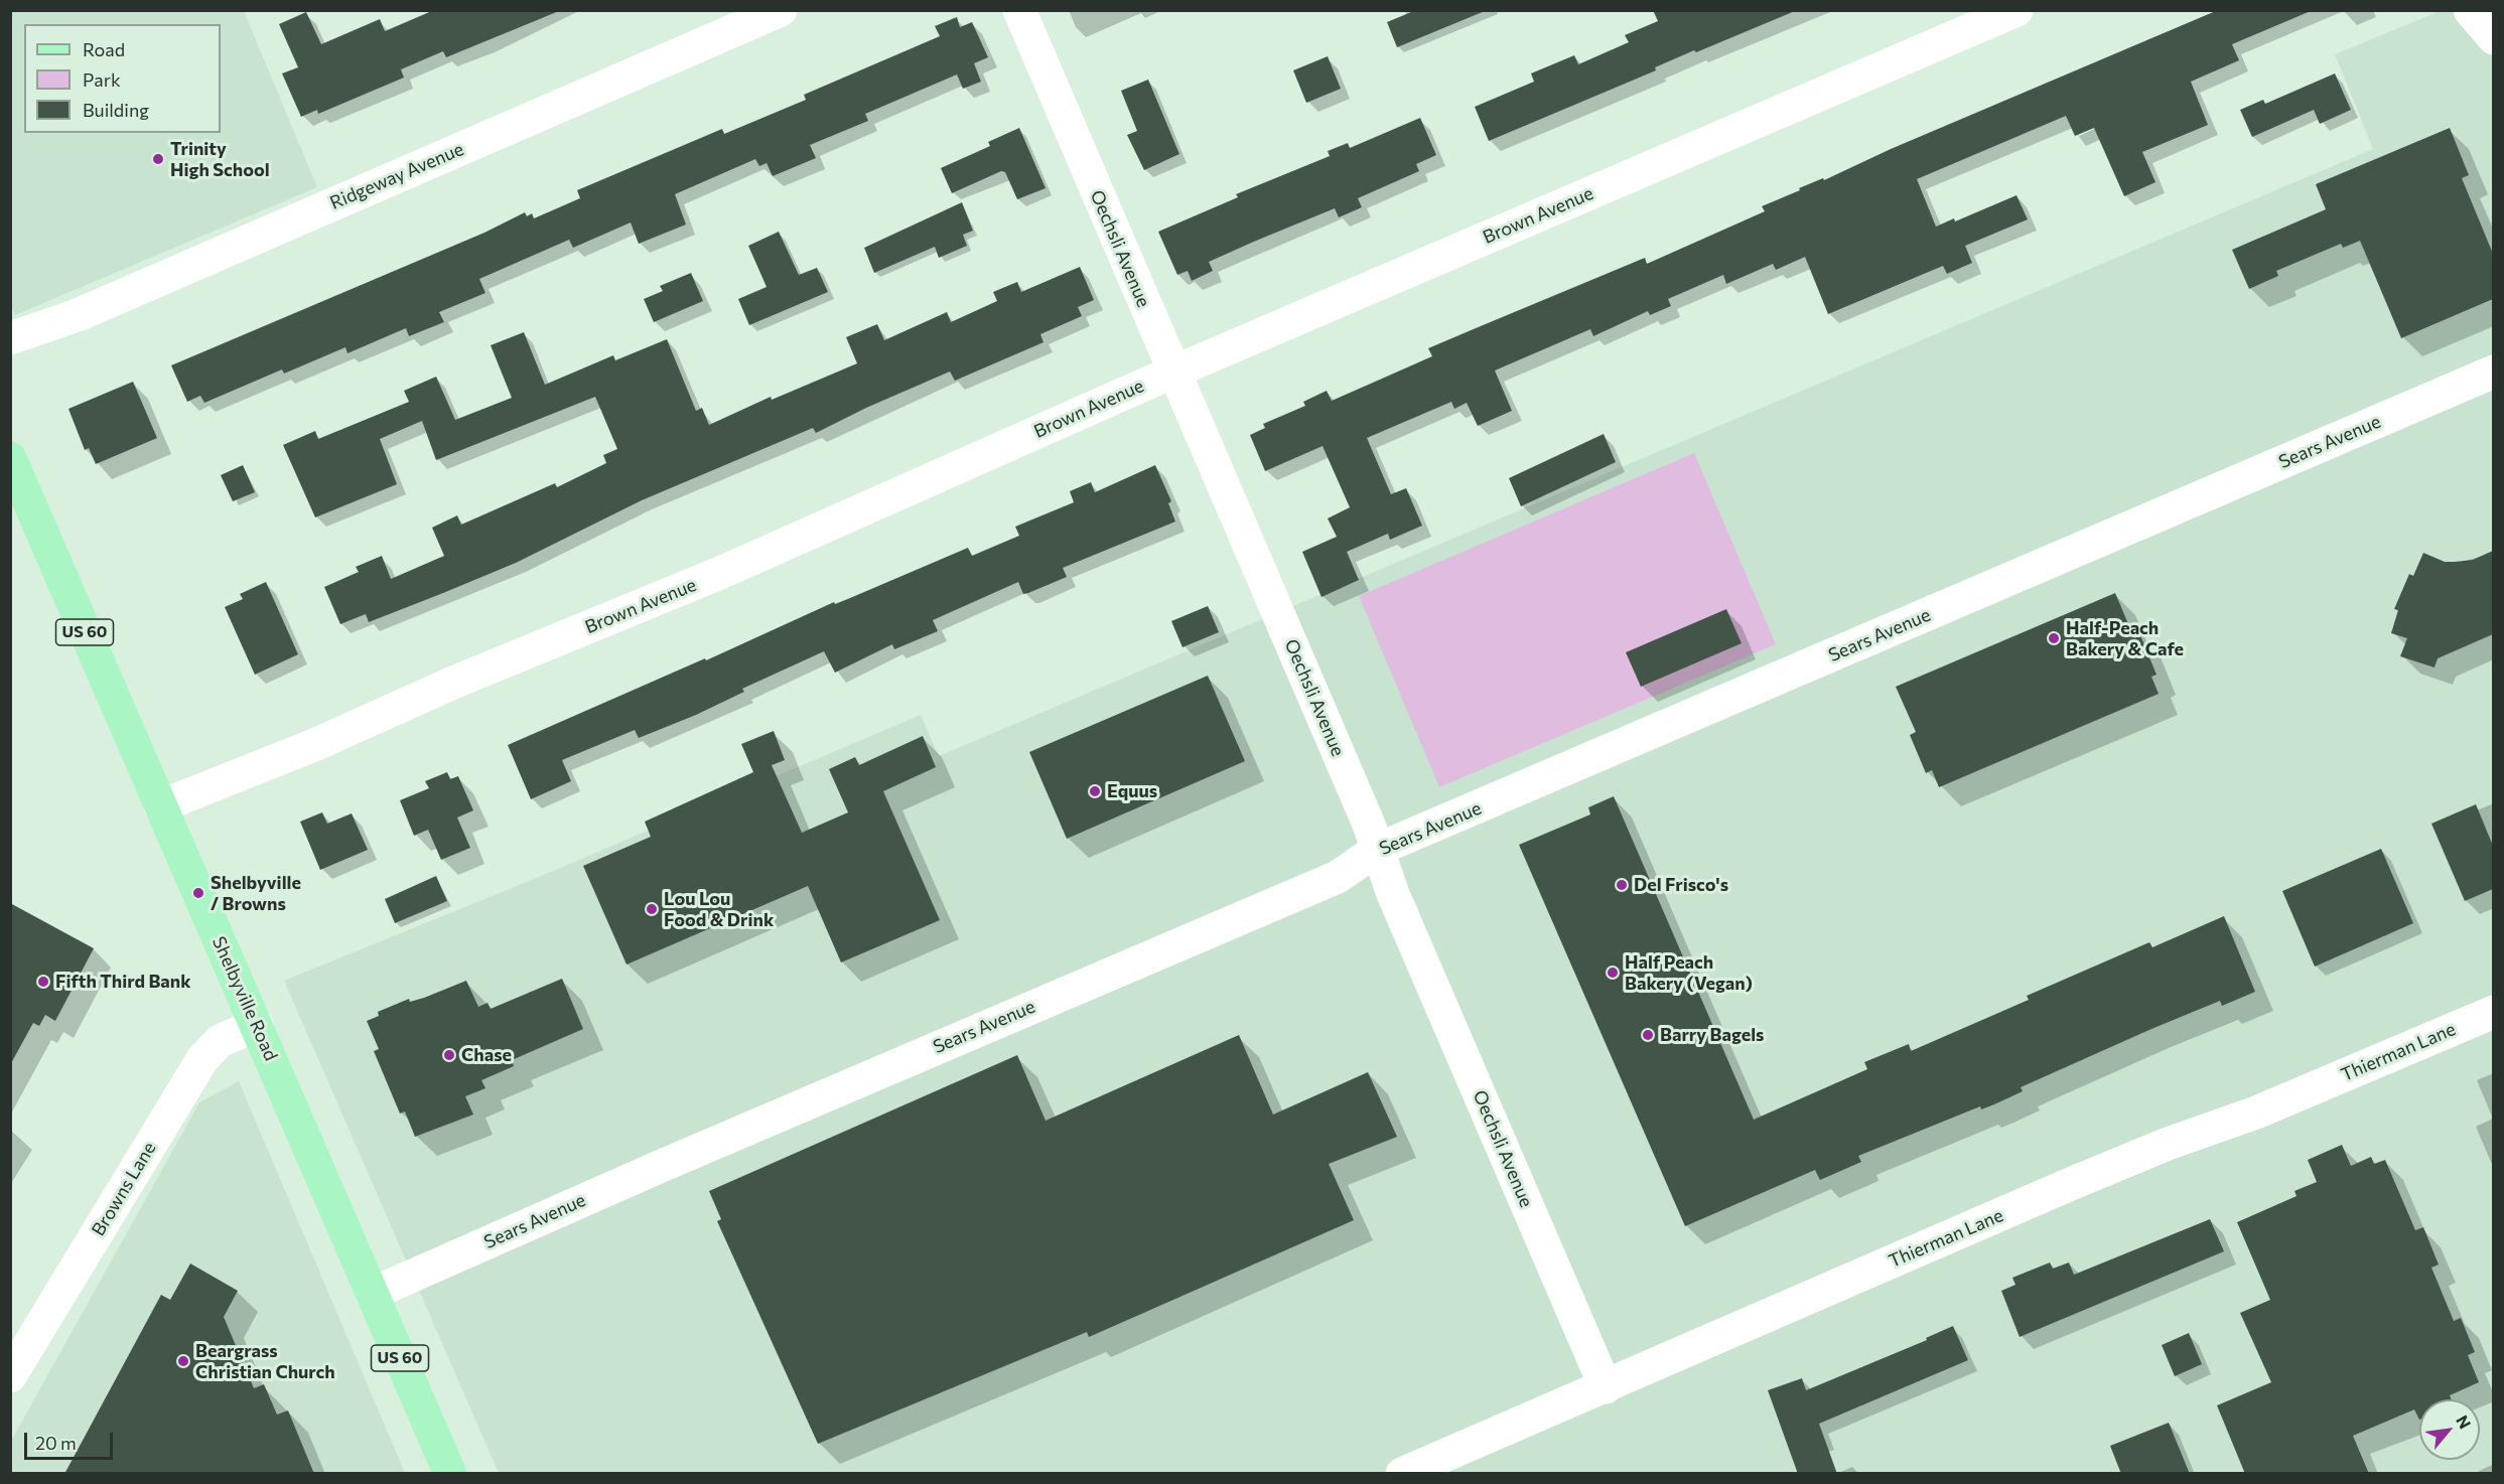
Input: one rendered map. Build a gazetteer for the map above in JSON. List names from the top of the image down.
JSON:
{
  "streets": {
    "main road": ["US 60", "Shelbyville Road"],
    "street": [
      "Ridgeway Avenue",
      "Brown Avenue",
      "Oechsli Avenue",
      "Sears Avenue",
      "Thierman Lane",
      "Browns Lane"
    ]
  },
  "crossings": [
    ["Brown Avenue", "Oechsli Avenue"],
    ["Brown Avenue", "Shelbyville Road"],
    ["Oechsli Avenue", "Sears Avenue"],
    ["Oechsli Avenue", "Thierman Lane"],
    ["Sears Avenue", "Shelbyville Road"],
    ["Shelbyville Road", "Browns Lane"]
  ],
  "places": [
    "Trinity High School",
    "Half-Peach Bakery & Cafe",
    "Equus",
    "Del Frisco's",
    "Shelbyville / Browns",
    "Lou Lou Food & Drink",
    "Half Peach Bakery (Vegan)",
    "Fifth Third Bank",
    "Barry Bagels",
    "Chase",
    "Beargrass Christian Church"
  ],
  "legend": ["Road", "Park", "Building"],
  "scale_bar": "20 m",
  "north": "top right"
}
